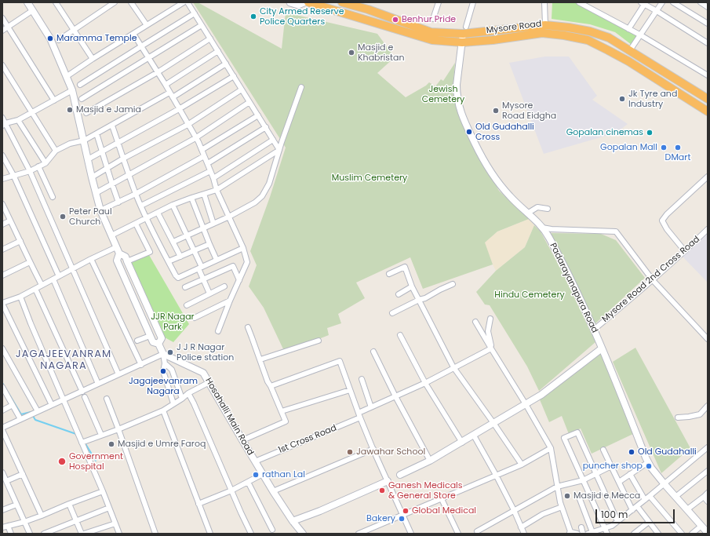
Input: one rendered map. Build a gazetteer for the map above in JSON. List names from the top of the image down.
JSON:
{
  "streets": {
    "highway": ["Mysore Road"],
    "street": [
      "Mysore Road 2nd Cross Road",
      "Padarayanapura Road",
      "Hosahalli Main Road",
      "1st Cross Road"
    ]
  },
  "crossings": [
    ["Mysore Road", "Padarayanapura Road"],
    ["Mysore Road 2nd Cross Road", "Padarayanapura Road"],
    ["Hosahalli Main Road", "1st Cross Road"]
  ],
  "districts": ["JAGAJEEVANRAM NAGARA"],
  "parks": [
    "Jewish Cemetery",
    "Muslim Cemetery",
    "Hindu Cemetery",
    "JJR Nagar Park"
  ],
  "places": [
    "City Armed Reserve Police Quarters",
    "Benhur Pride",
    "Maramma Temple",
    "Masjid e Khabristan",
    "Jk Tyre and Industry",
    "Masjid e Jamia",
    "Mysore Road Eidgha",
    "Old Gudahalli Cross",
    "Gopalan cinemas",
    "Gopalan Mall",
    "DMart",
    "Peter Paul Church",
    "J J R Nagar Police station",
    "Jagajeevanram Nagara",
    "Masjid e Umre Faroq",
    "Jawahar School",
    "Old Gudahalli",
    "Government Hospital",
    "puncher shop",
    "rathan Lal",
    "Ganesh Medicals & General Store",
    "Masjid e Mecca",
    "Global Medical",
    "Bakery"
  ],
  "scale_bar": "100 m"
}
